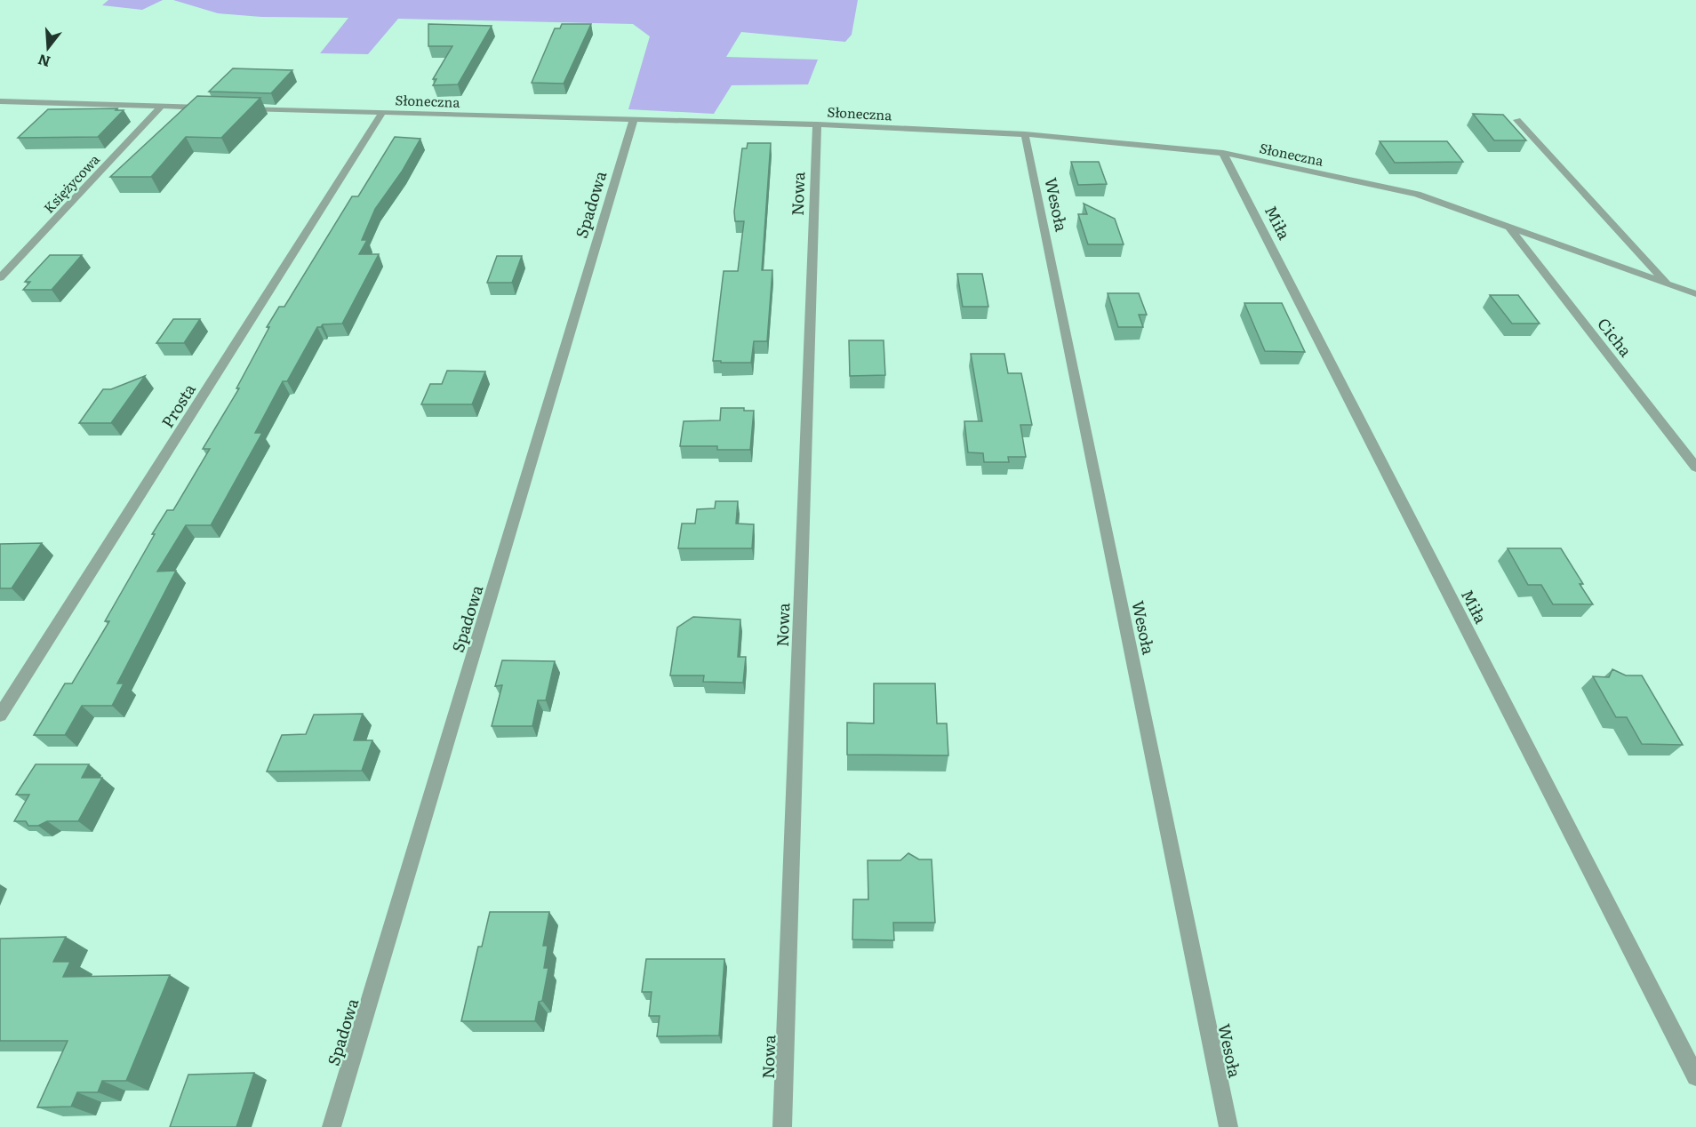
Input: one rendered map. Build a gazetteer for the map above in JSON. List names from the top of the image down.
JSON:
{
  "streets": {
    "street": [
      "Słoneczna",
      "Księżycowa",
      "Nowa",
      "Spadowa",
      "Wesoła",
      "Miła",
      "Cicha",
      "Prosta"
    ]
  },
  "crossings": [
    ["Słoneczna", "Nowa"],
    ["Słoneczna", "Spadowa"],
    ["Słoneczna", "Wesoła"],
    ["Słoneczna", "Miła"],
    ["Słoneczna", "Cicha"],
    ["Słoneczna", "Prosta"]
  ],
  "north": "bottom"
}
